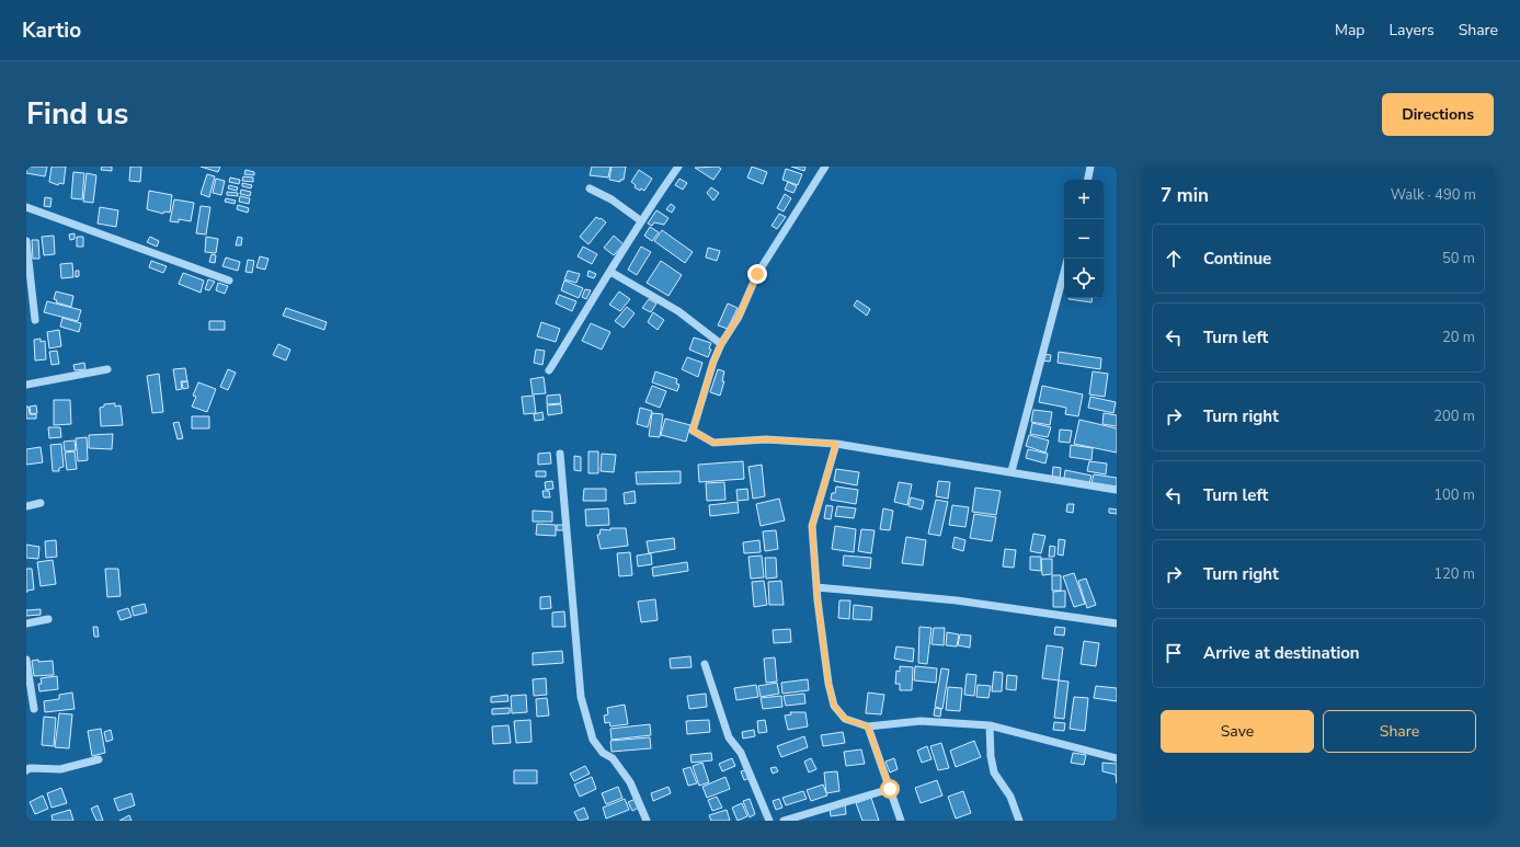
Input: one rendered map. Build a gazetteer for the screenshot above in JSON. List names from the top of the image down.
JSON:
{
  "page": {
    "header": "Kartio",
    "nav": ["Map", "Layers", "Share"],
    "title": "Find us",
    "buttons": [
      "Directions",
      ["Save", "Share"]
    ],
    "heading": ["7 min", "Walk · 490 m"],
    "map_buttons": ["+", "−"],
    "list": [
      ["Continue", "50 m"],
      ["Turn left", "20 m"],
      ["Turn right", "200 m"],
      ["Turn left", "100 m"],
      ["Turn right", "120 m"],
      "Arrive at destination"
    ]
  }
}
